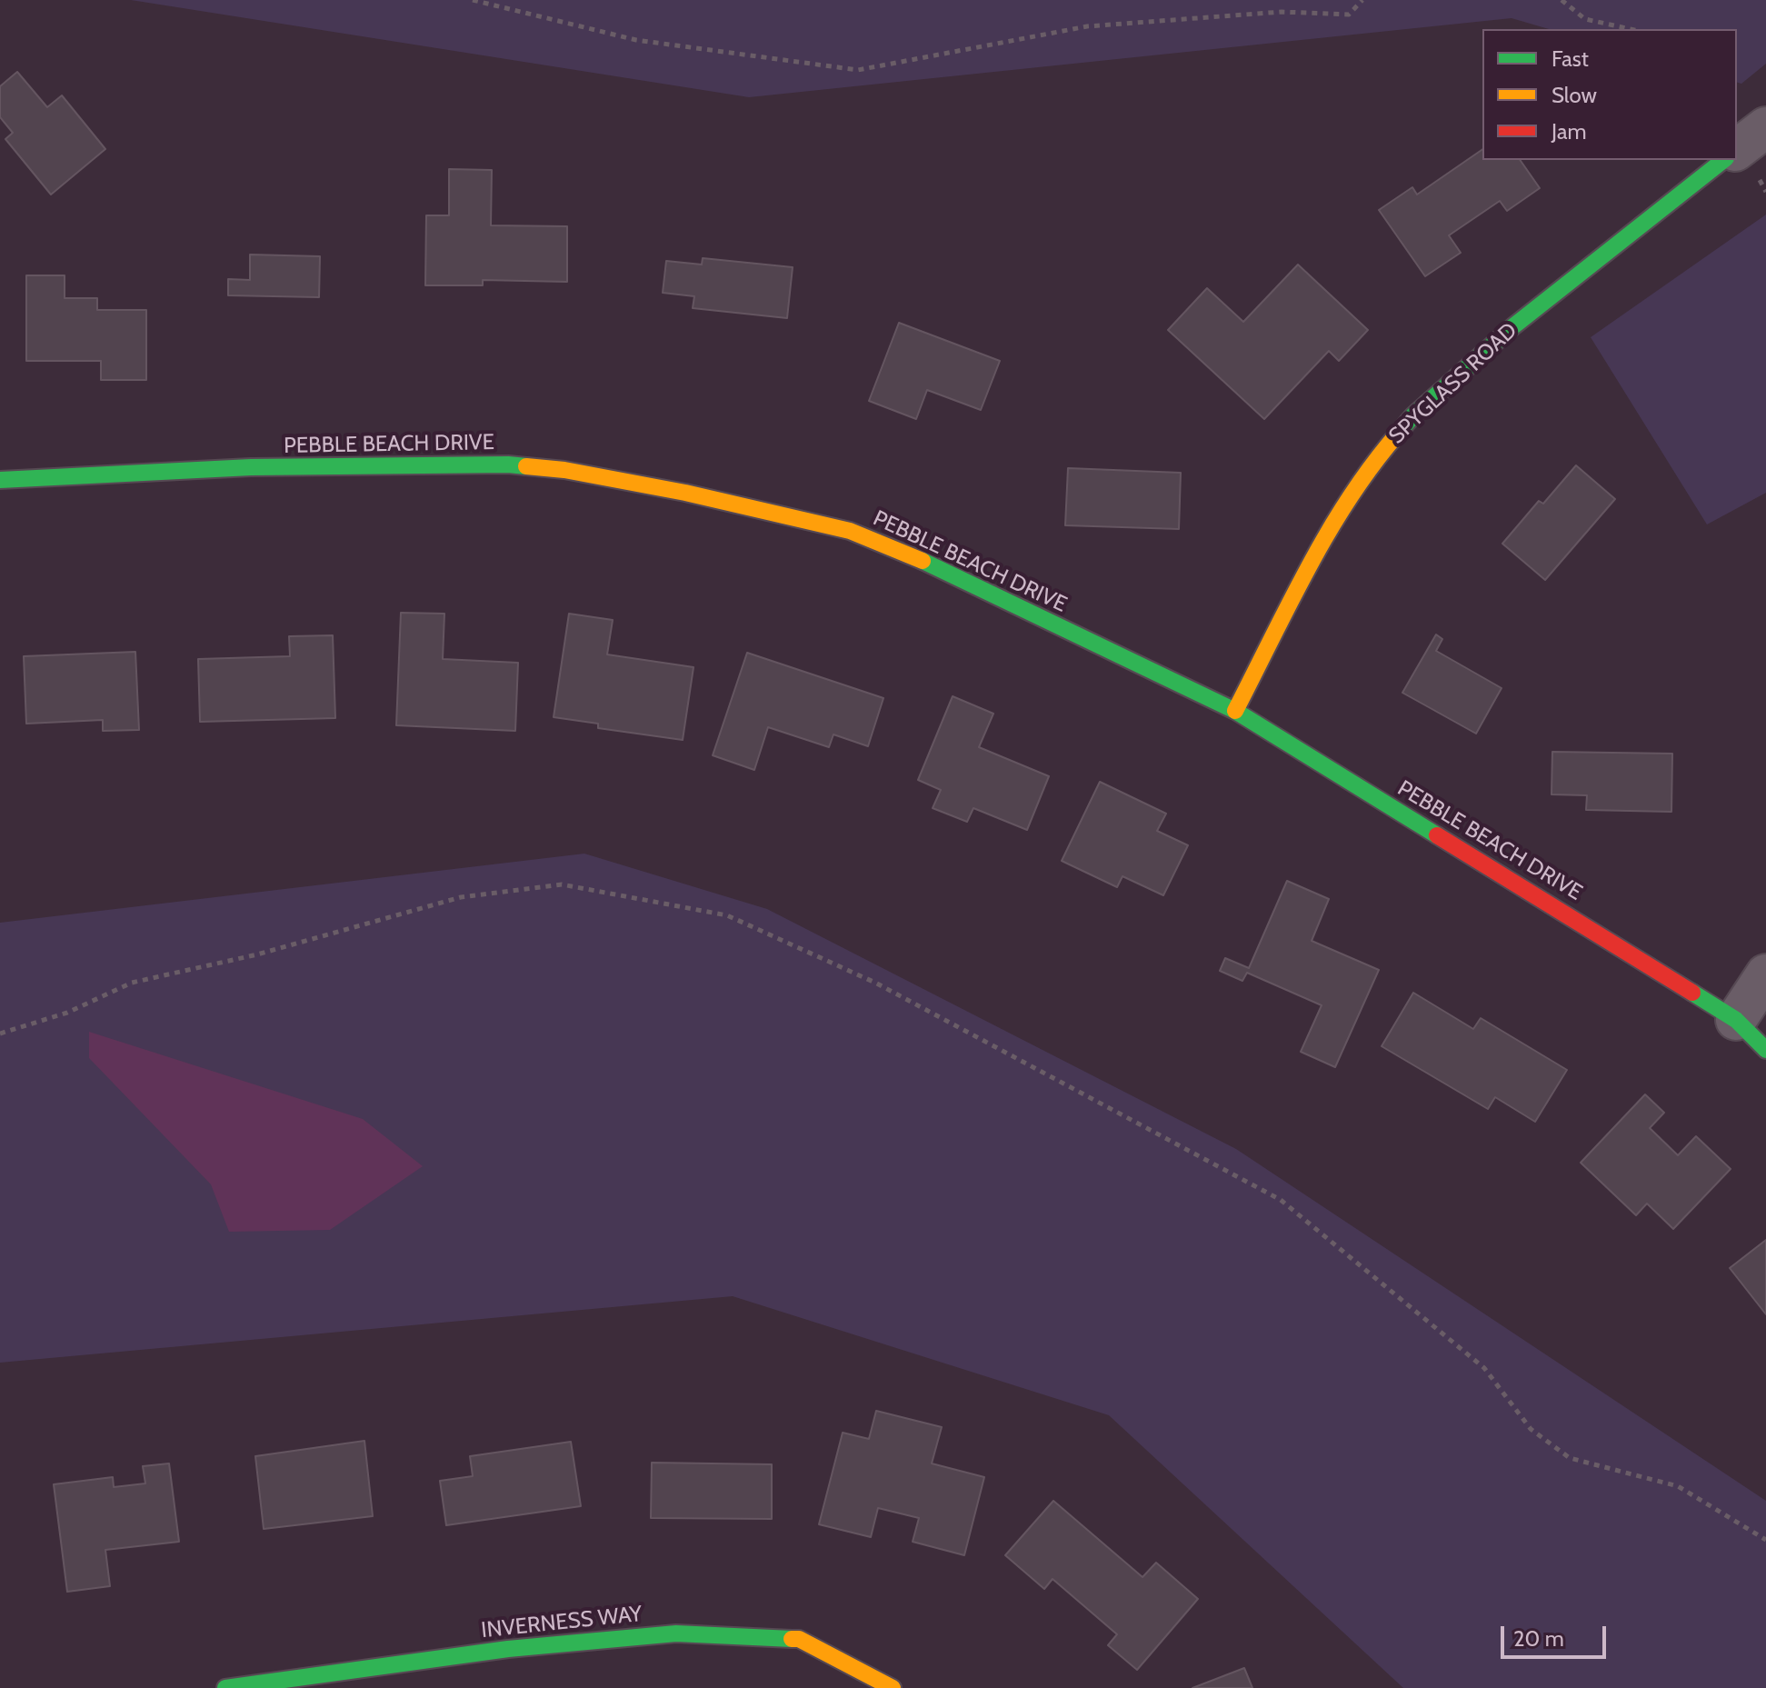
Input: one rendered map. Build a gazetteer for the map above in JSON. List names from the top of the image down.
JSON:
{
  "streets": {
    "street": ["SPYGLASS ROAD", "PEBBLE BEACH DRIVE", "INVERNESS WAY"]
  },
  "crossings": [
    ["SPYGLASS ROAD", "PEBBLE BEACH DRIVE"]
  ],
  "legend": ["Fast", "Slow", "Jam"],
  "scale_bar": "20 m"
}
